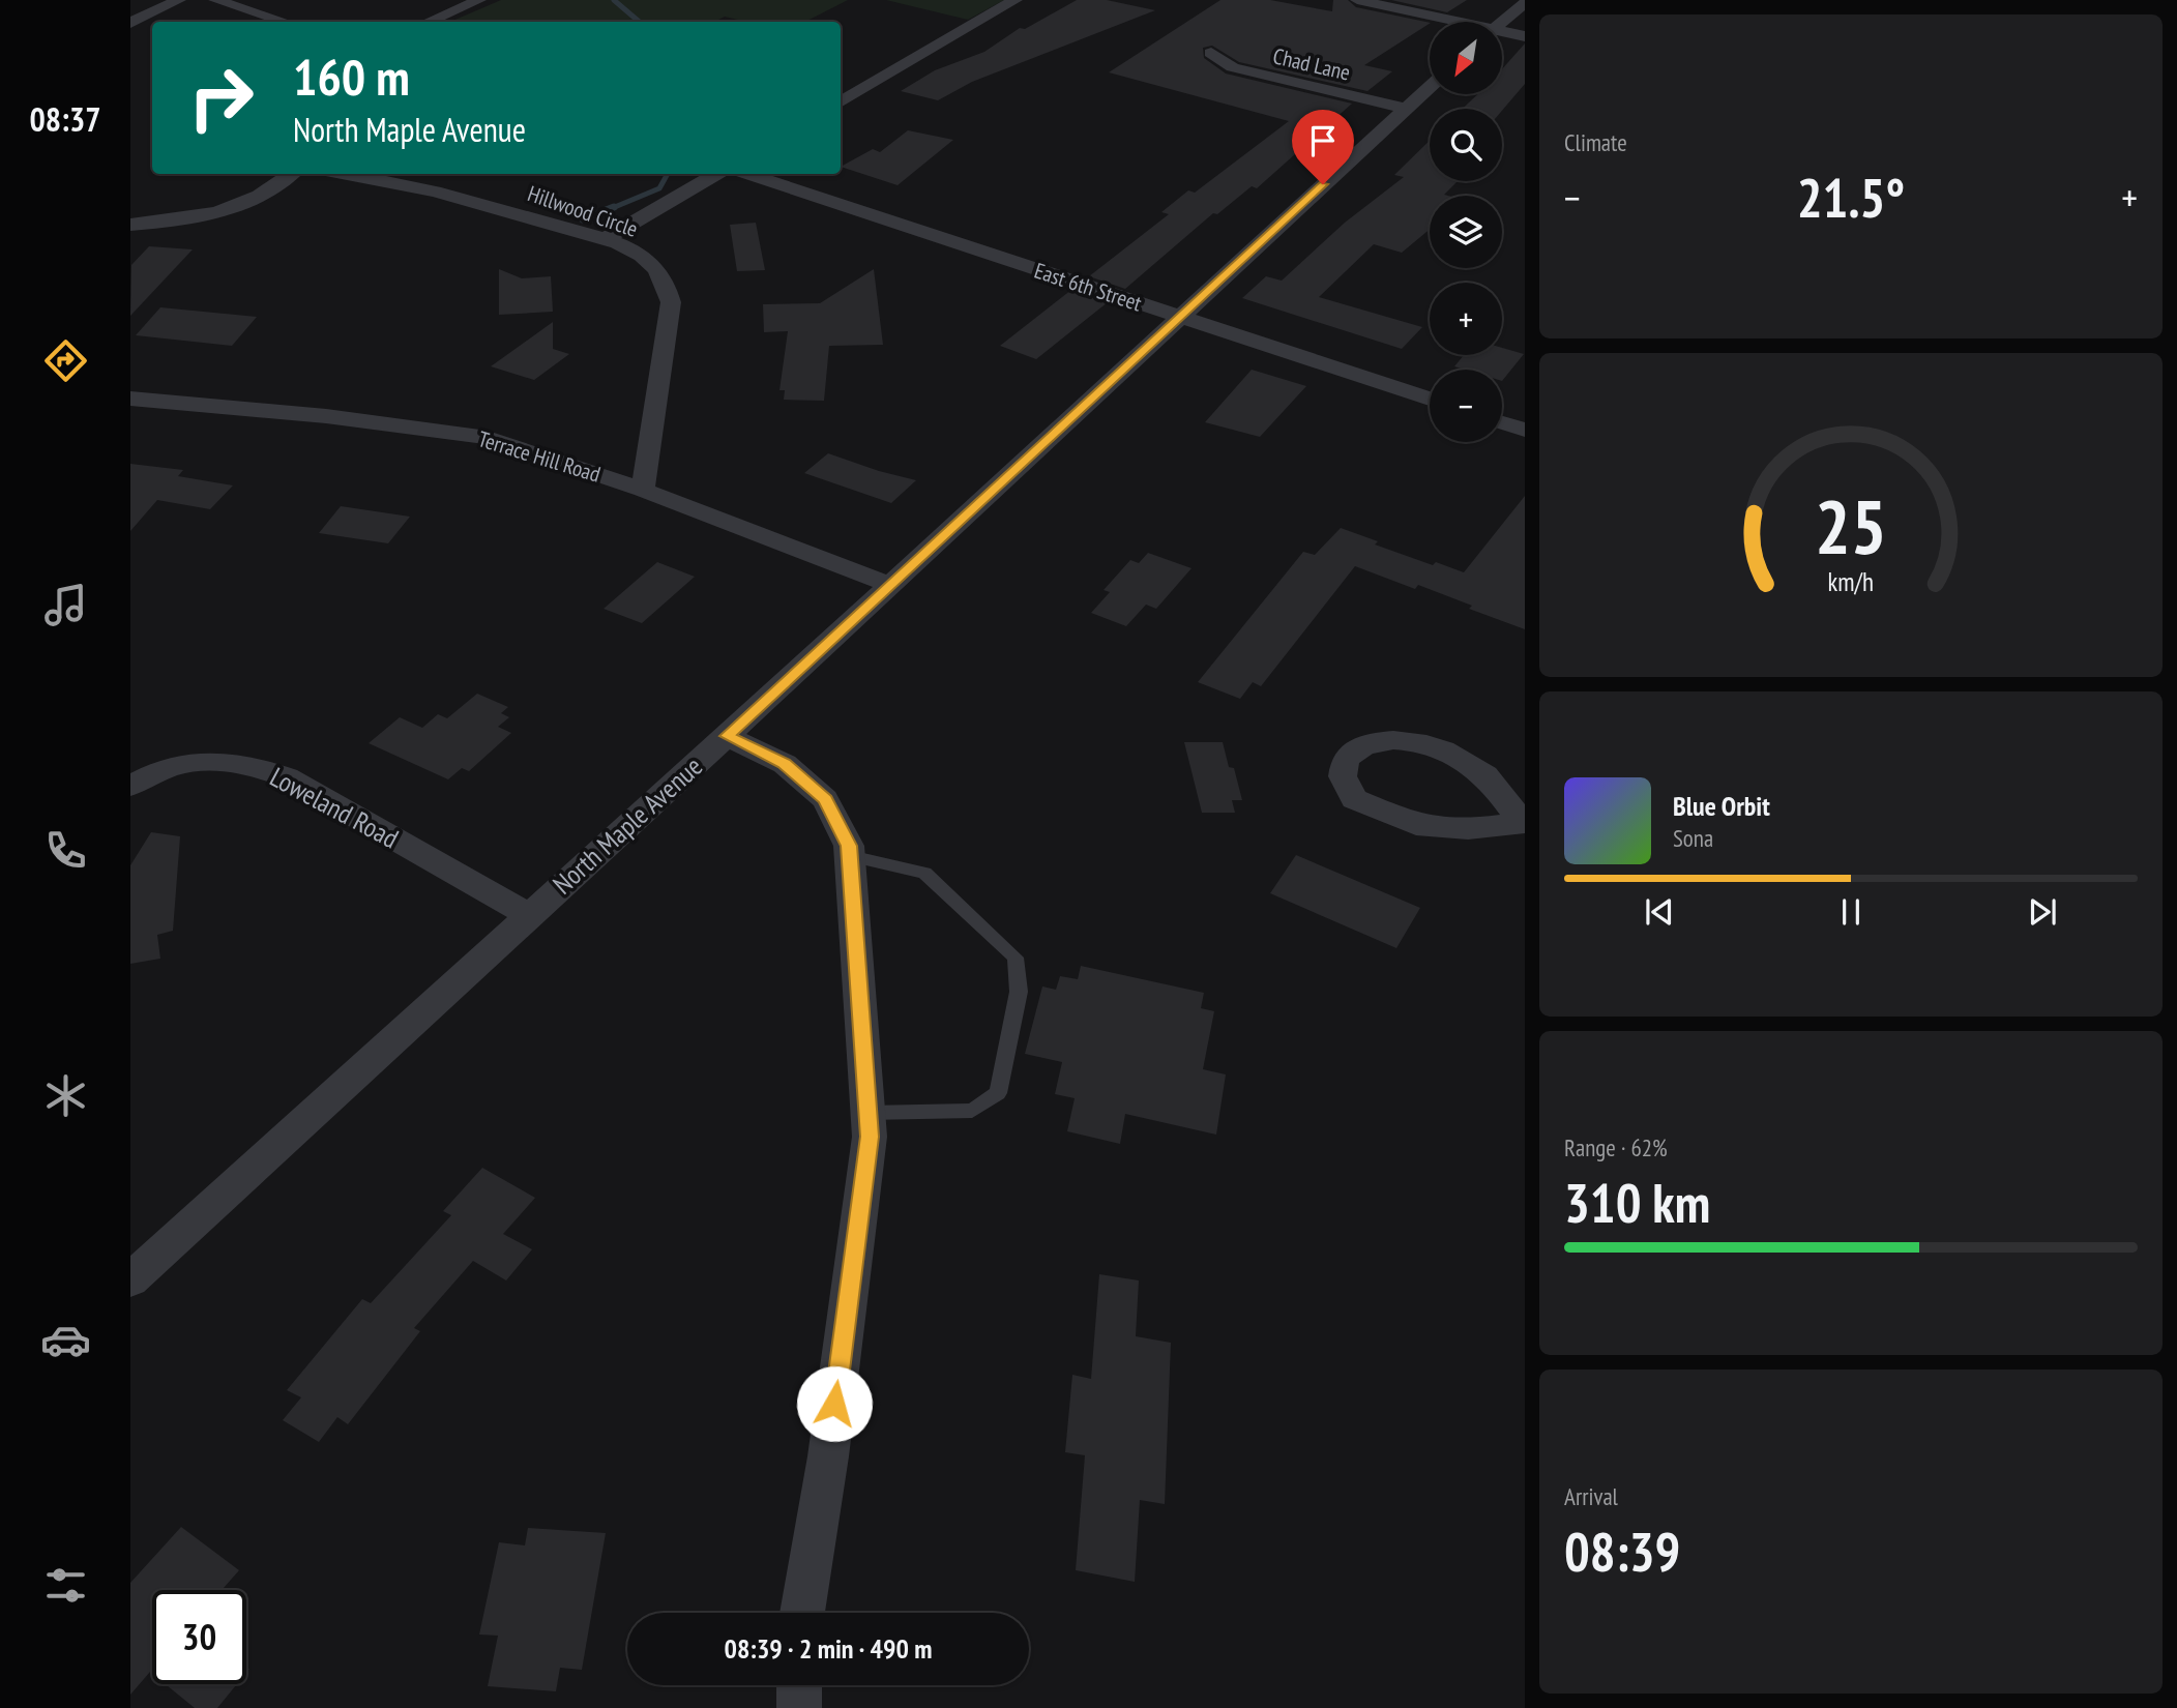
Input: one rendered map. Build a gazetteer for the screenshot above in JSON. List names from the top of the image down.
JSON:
{
  "streets": {
    "street": [
      "Chad Lane",
      "Hillwood Circle",
      "East 6th Street",
      "Terrace Hill Road",
      "Loweland Road",
      "North Maple Avenue"
    ]
  },
  "crossings": [
    ["Chad Lane", "North Maple Avenue"],
    ["Hillwood Circle", "Terrace Hill Road"],
    ["East 6th Street", "North Maple Avenue"],
    ["Terrace Hill Road", "North Maple Avenue"],
    ["Loweland Road", "North Maple Avenue"]
  ],
  "north": "bottom left",
  "page": {
    "tabs": "08:37",
    "tile": [
      "Climate",
      ["Range · 62%", "310 km"],
      ["Arrival", "08:39"]
    ],
    "map_buttons": ["+", "−"],
    "turn": ["160 m", "North Maple Avenue"],
    "heat": ["−", "21.5°", "+"],
    "song": ["Blue Orbit", "Sona"],
    "limit": "30",
    "trip": "08:39 · 2 min · 490 m",
    "gauge": ["25", "km/h"]
  }
}
